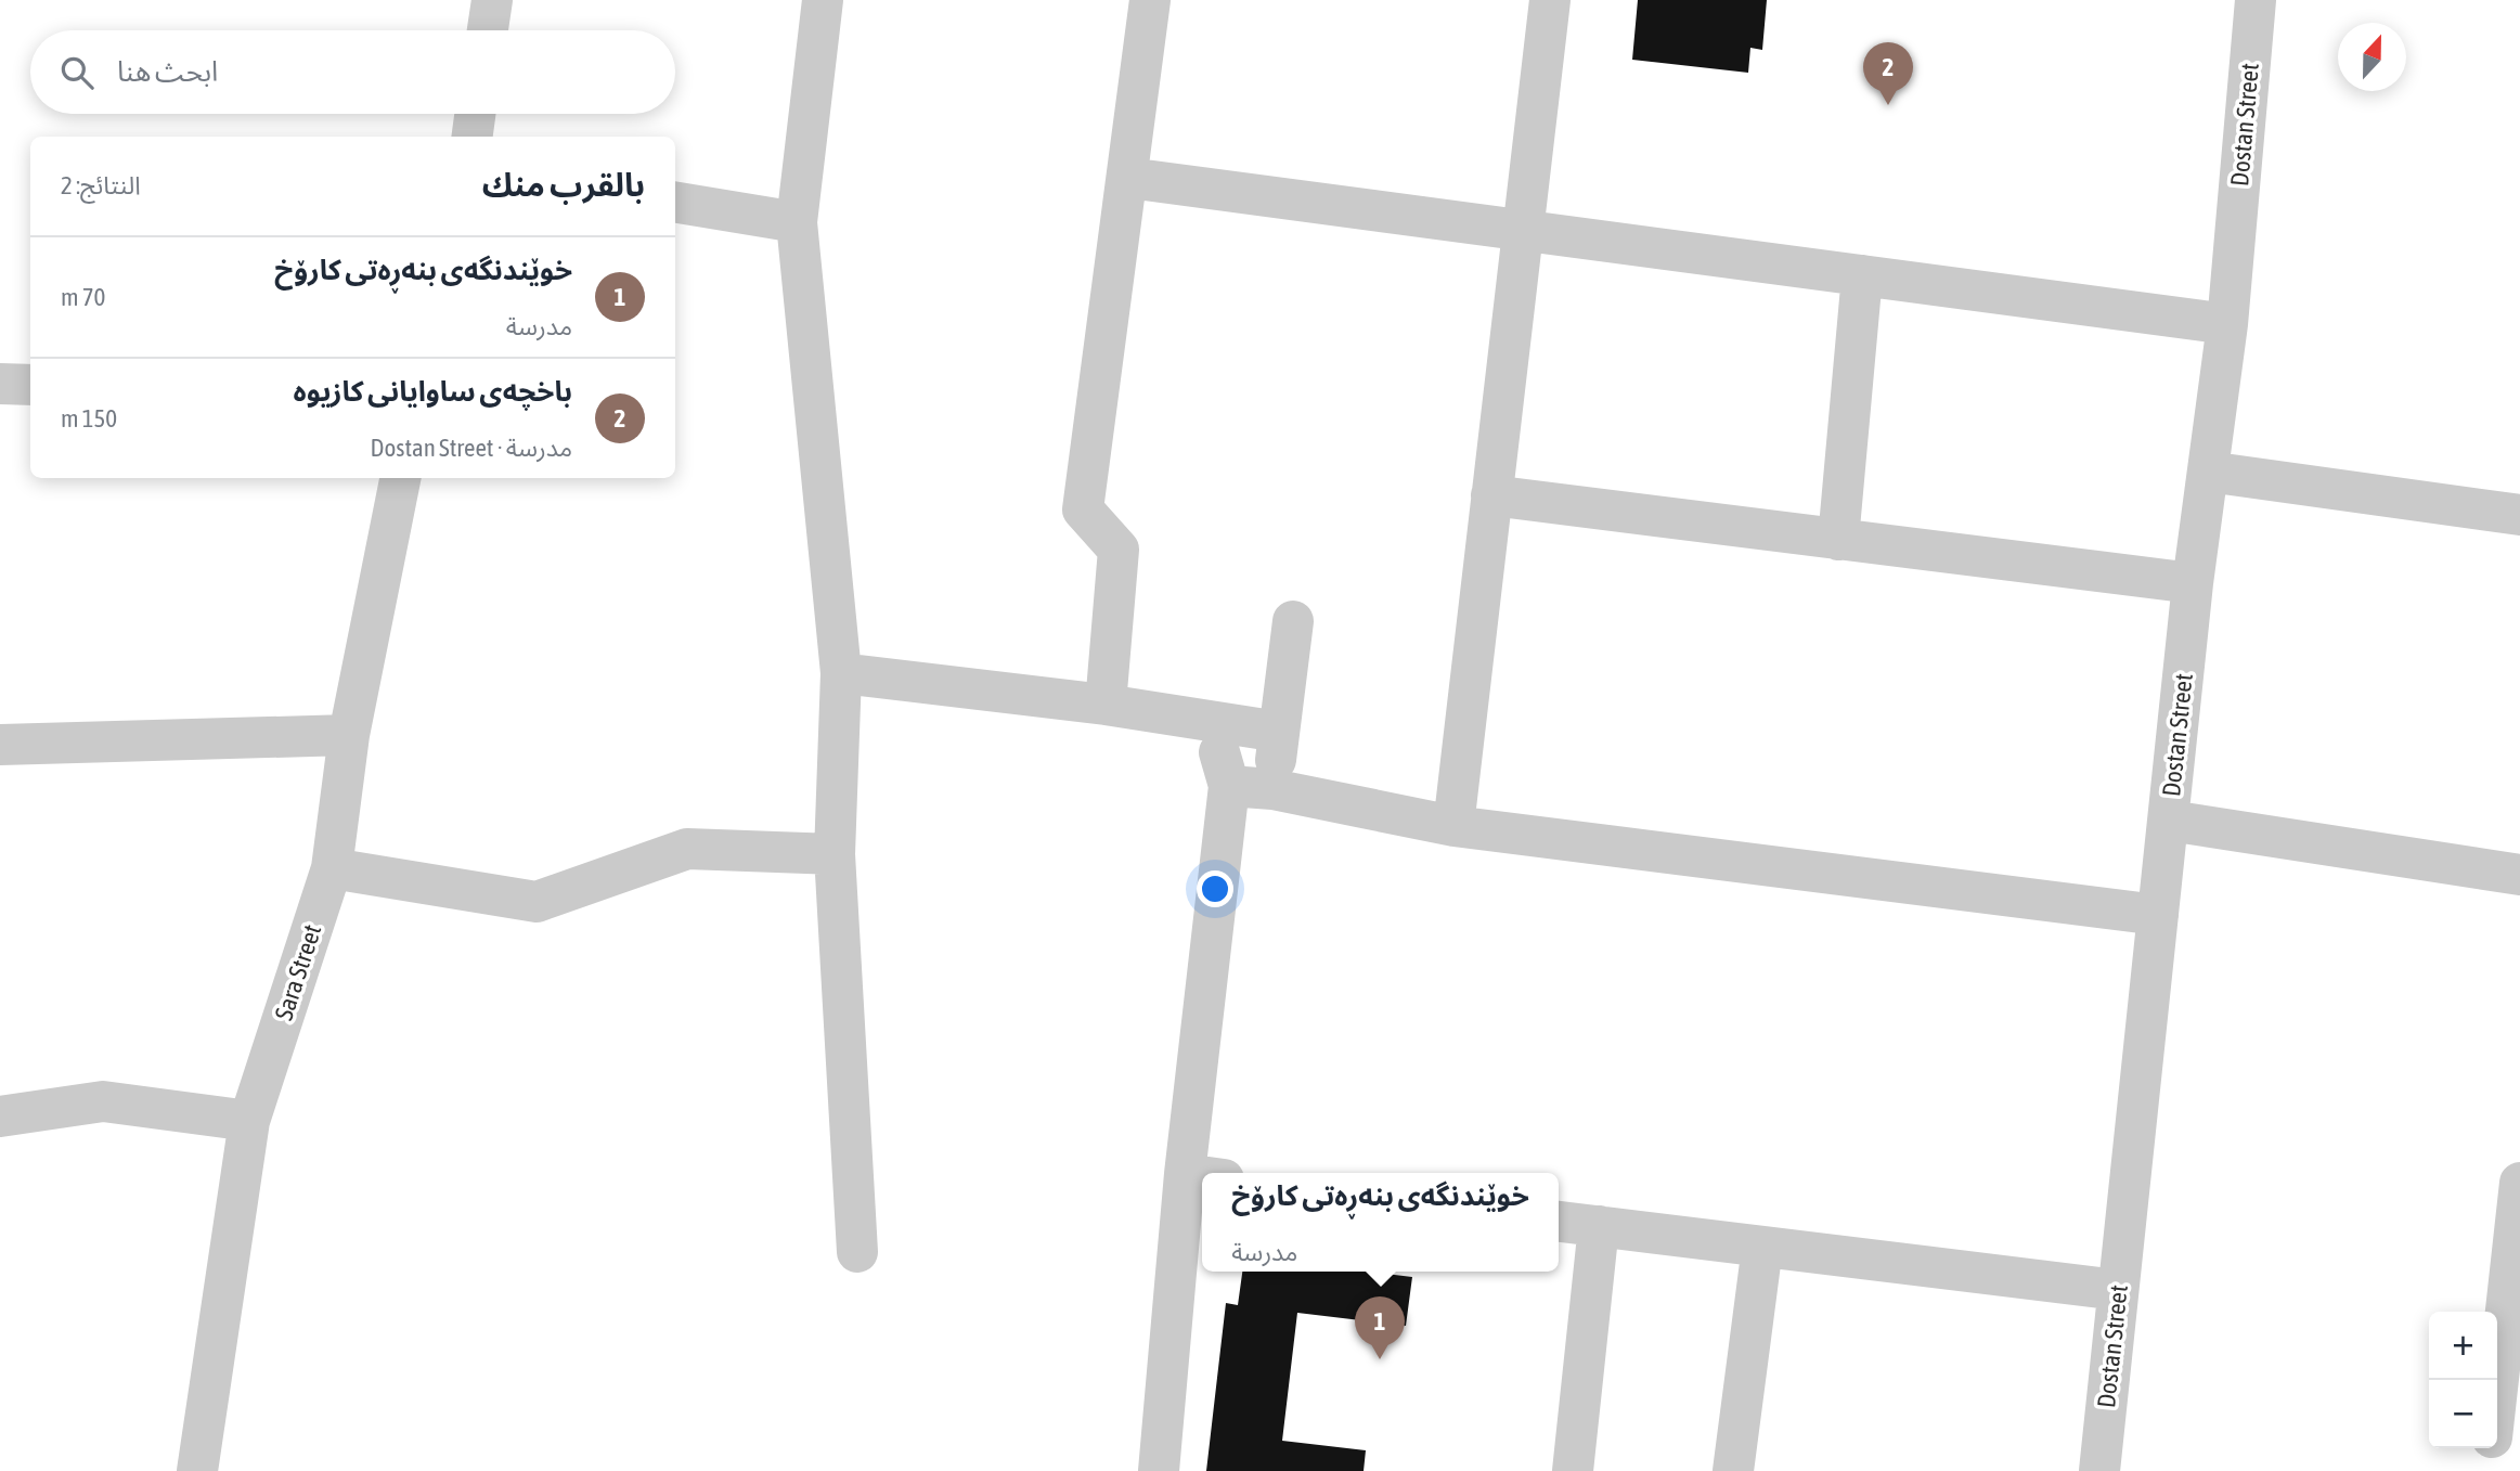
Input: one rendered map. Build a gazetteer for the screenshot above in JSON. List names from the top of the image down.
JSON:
{
  "streets": {
    "street": ["Dostan Street", "Sara Street"]
  },
  "north": "top",
  "page": {
    "search": "ابحث هنا",
    "pins": ["2", "1"],
    "heading": ["بالقرب منك", "النتائج: 2"],
    "list": [
      {
        "mark": "1",
        "name": "خوێندنگەی بنەڕەتی کارۆخ",
        "note": "مدرسة",
        "value": "70 m"
      },
      {
        "mark": "2",
        "name": "باخچەی ساوایانی کازیوە",
        "note": "مدرسة · Dostan Street",
        "value": "150 m"
      }
    ],
    "popup": ["خوێندنگەی بنەڕەتی کارۆخ", "مدرسة"],
    "map_buttons": ["+", "−"]
  }
}
